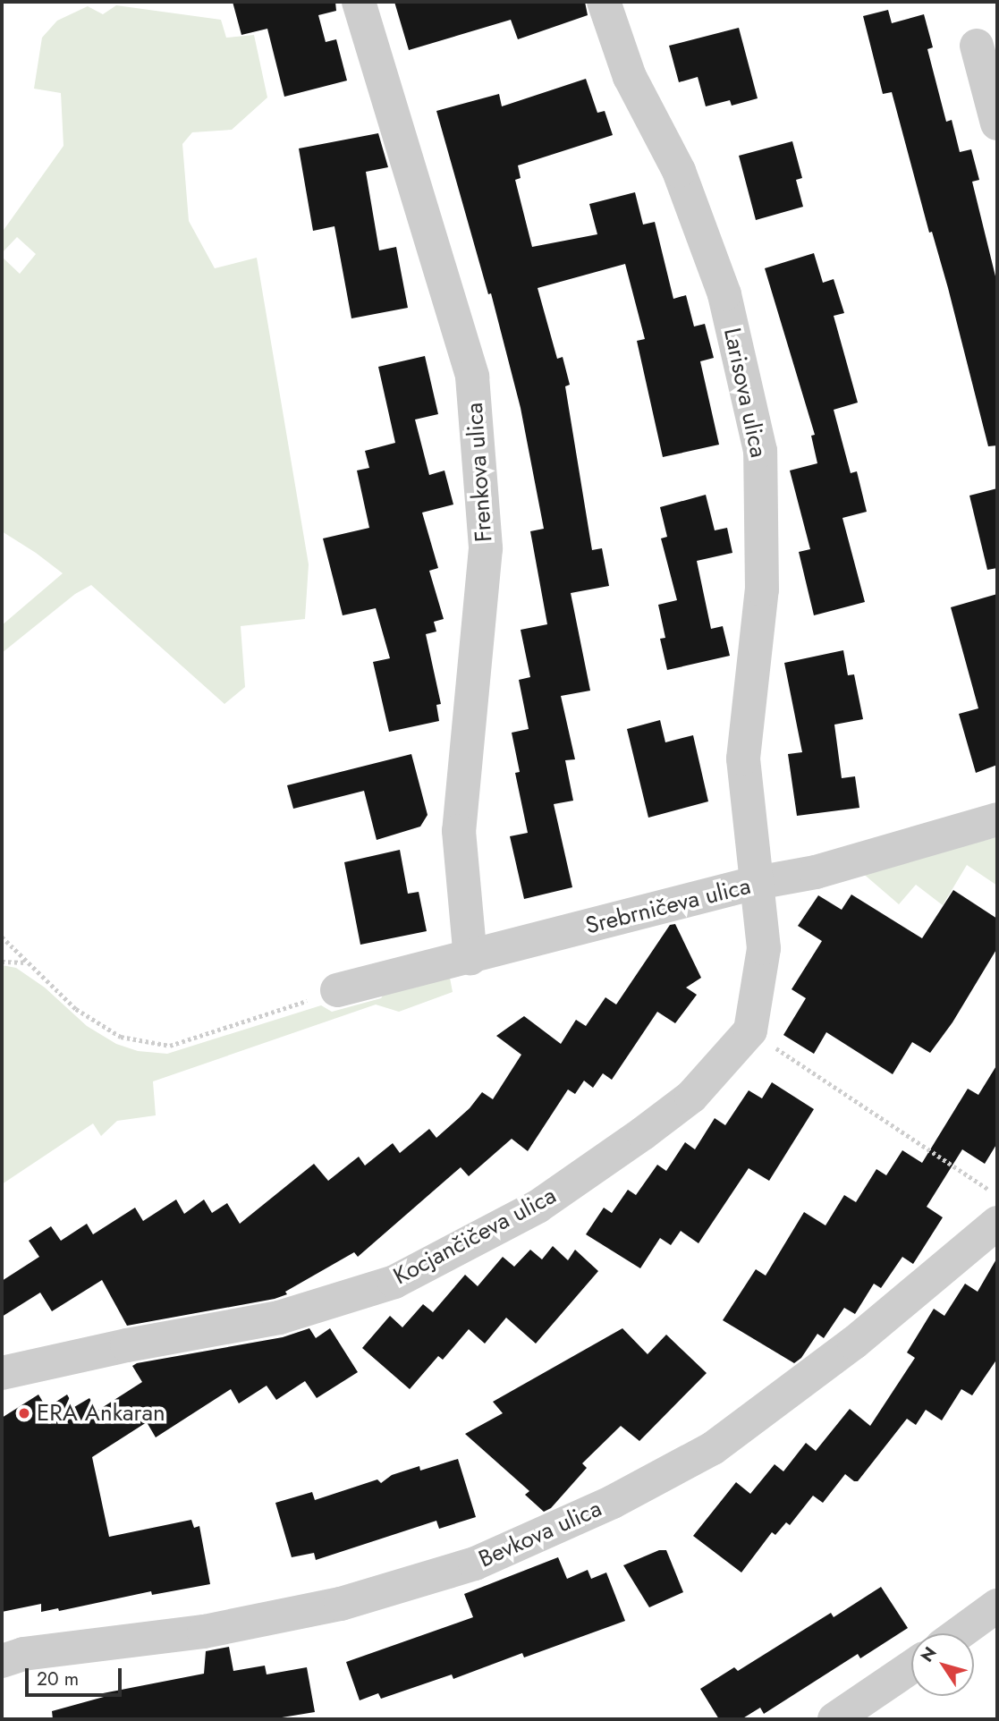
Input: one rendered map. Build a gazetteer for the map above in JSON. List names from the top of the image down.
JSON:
{
  "streets": {
    "street": [
      "Larisova ulica",
      "Frenkova ulica",
      "Srebrničeva ulica",
      "Kocjančičeva ulica",
      "Bevkova ulica"
    ]
  },
  "crossings": [
    ["Larisova ulica", "Srebrničeva ulica"],
    ["Frenkova ulica", "Srebrničeva ulica"]
  ],
  "places": ["ERA Ankaran"],
  "scale_bar": "20 m",
  "north": "top left"
}
